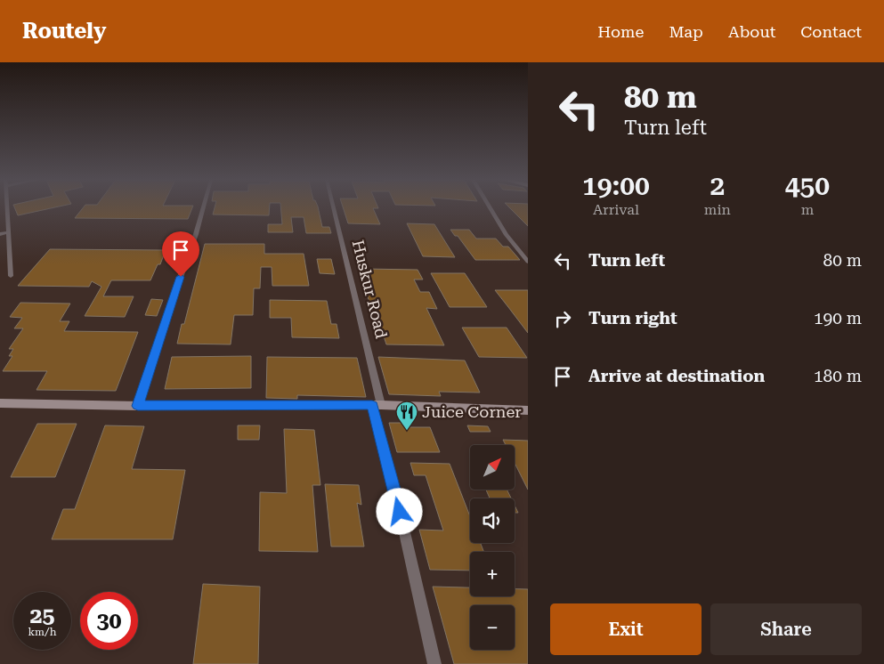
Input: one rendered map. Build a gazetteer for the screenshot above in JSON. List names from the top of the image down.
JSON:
{
  "streets": {
    "street": ["Huskur Road"]
  },
  "places": {
    "restaurant": ["Juice Corner"]
  },
  "north": "top right",
  "page": {
    "header": "Routely",
    "nav": [
      "Home",
      "Map",
      "About",
      "Contact"
    ],
    "turn": ["80 m", "Turn left"],
    "eta": [
      "19:00",
      "Arrival",
      "2",
      "min",
      "450",
      "m"
    ],
    "list": [
      {
        "name": "Turn left",
        "value": "80 m"
      },
      {
        "name": "Turn right",
        "value": "190 m"
      },
      {
        "name": "Arrive at destination",
        "value": "180 m"
      }
    ],
    "map_buttons": ["+", "−"],
    "speed": "25 km/h",
    "limit": "30",
    "buttons": ["Exit", "Share"]
  }
}
